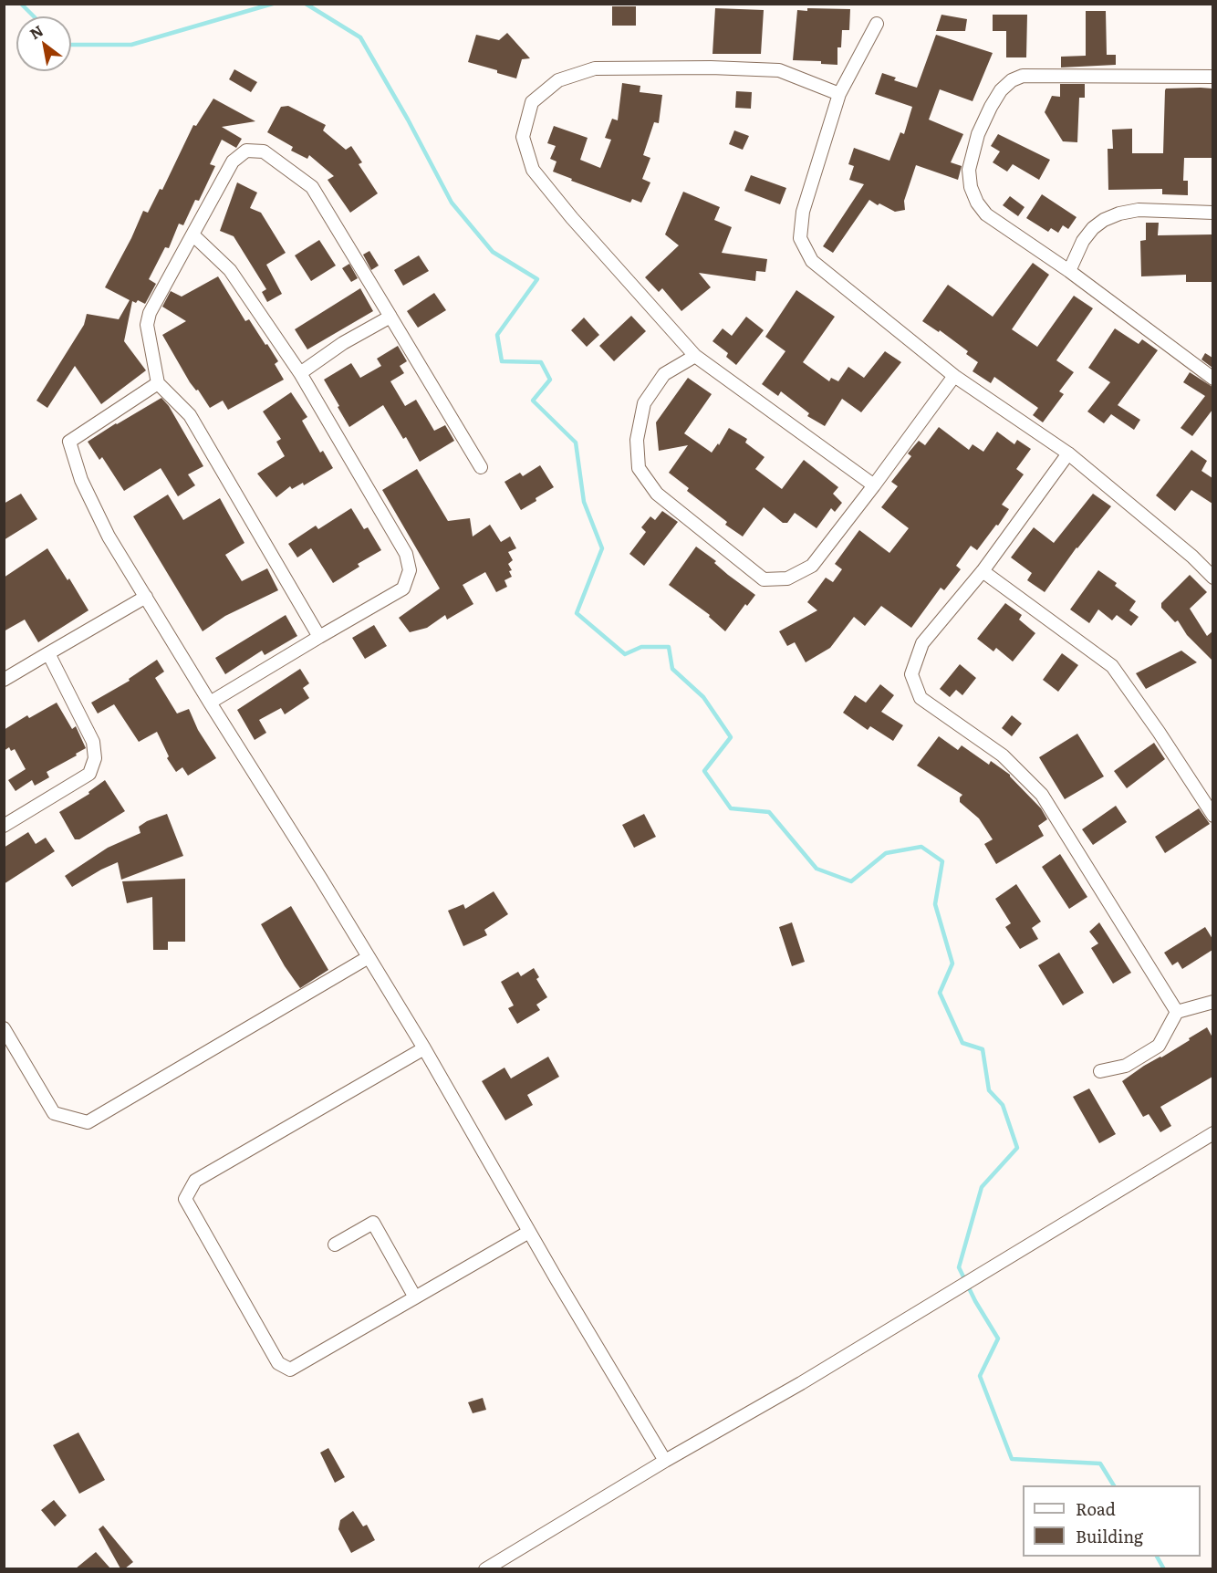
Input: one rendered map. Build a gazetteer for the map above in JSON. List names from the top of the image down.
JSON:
{
  "legend": ["Road", "Building"],
  "north": "top left"
}
